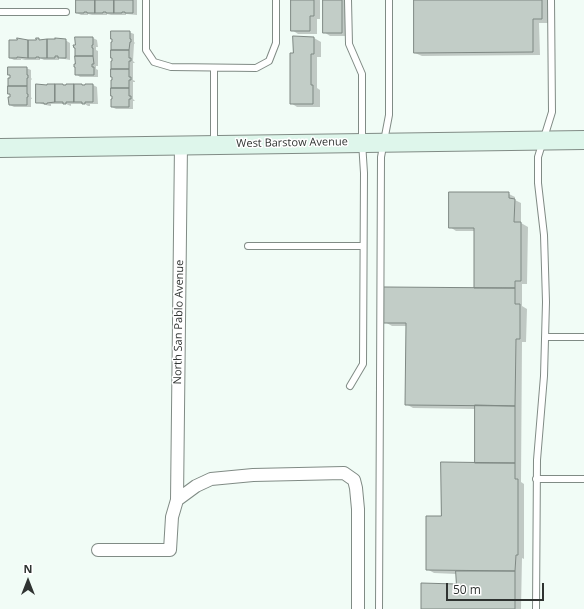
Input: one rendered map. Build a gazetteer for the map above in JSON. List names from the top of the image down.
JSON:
{
  "streets": {
    "street": ["West Barstow Avenue", "North San Pablo Avenue"]
  },
  "crossings": [
    ["West Barstow Avenue", "North San Pablo Avenue"]
  ],
  "scale_bar": "50 m",
  "north": "top"
}
